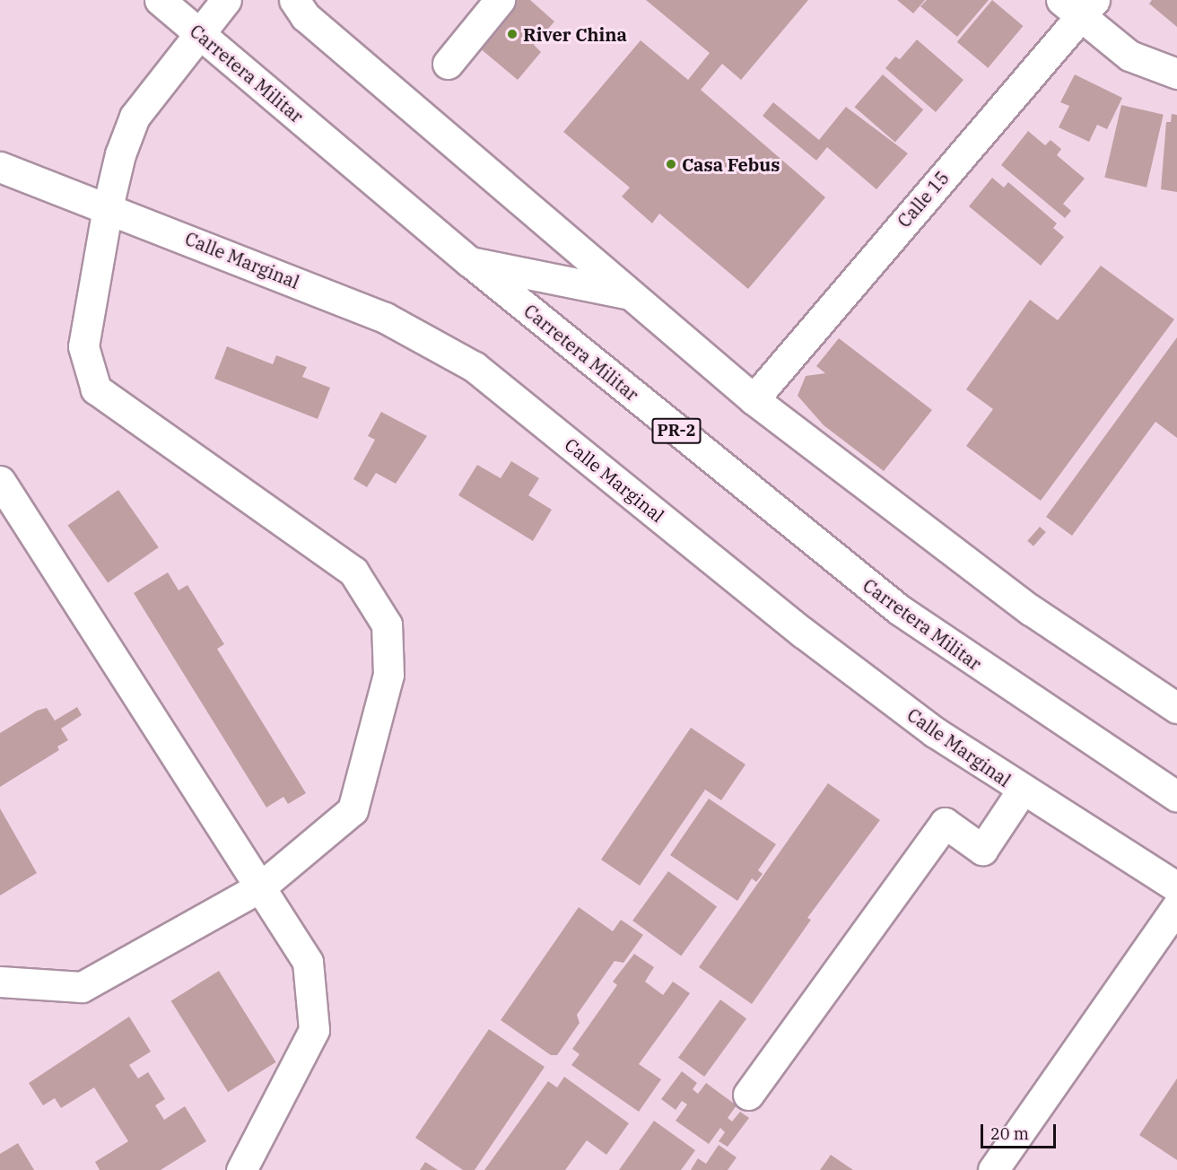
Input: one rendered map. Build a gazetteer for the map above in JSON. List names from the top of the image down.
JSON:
{
  "streets": {
    "street": [
      "Carretera Militar",
      "Calle 15",
      "Calle Marginal",
      "PR-2"
    ]
  },
  "places": ["River China", "Casa Febus"],
  "scale_bar": "20 m"
}
